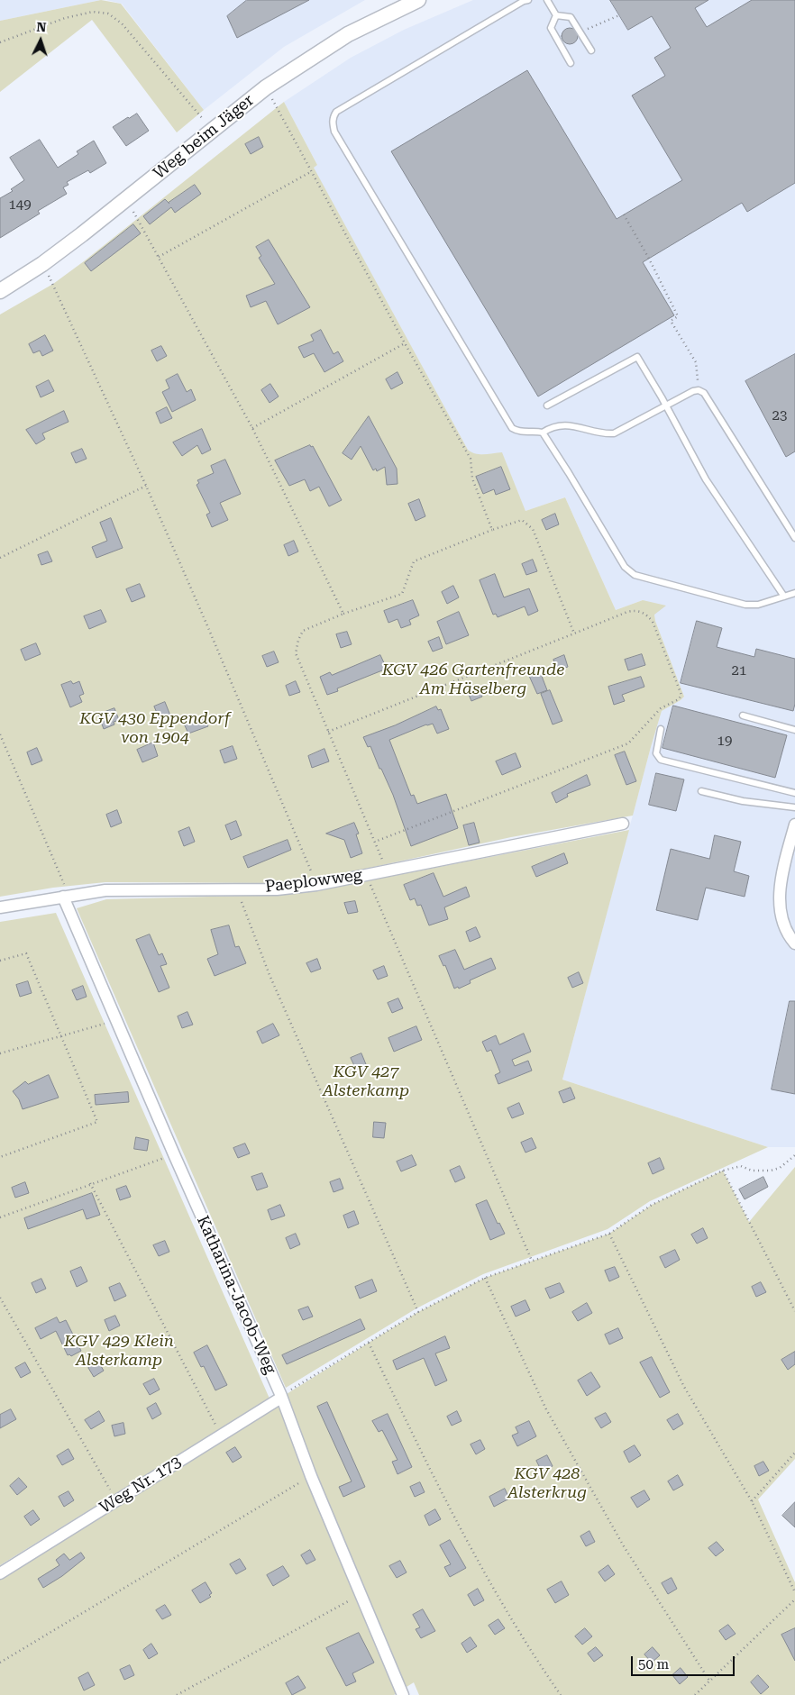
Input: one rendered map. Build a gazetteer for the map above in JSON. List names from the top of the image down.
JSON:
{
  "streets": {
    "street": [
      "Weg beim Jäger",
      "Paeplowweg",
      "Katharina-Jacob-Weg",
      "Weg Nr. 173"
    ]
  },
  "crossings": [
    ["Paeplowweg", "Katharina-Jacob-Weg"],
    ["Katharina-Jacob-Weg", "Weg Nr. 173"]
  ],
  "parks": [
    "KGV 426 Gartenfreunde Am Häselberg",
    "KGV 430 Eppendorf von 1904",
    "KGV 427 Alsterkamp",
    "KGV 429 Klein Alsterkamp",
    "KGV 428 Alsterkrug"
  ],
  "house_numbers": [
    "149",
    "23",
    "21",
    "19"
  ],
  "scale_bar": "50 m",
  "north": "top"
}
